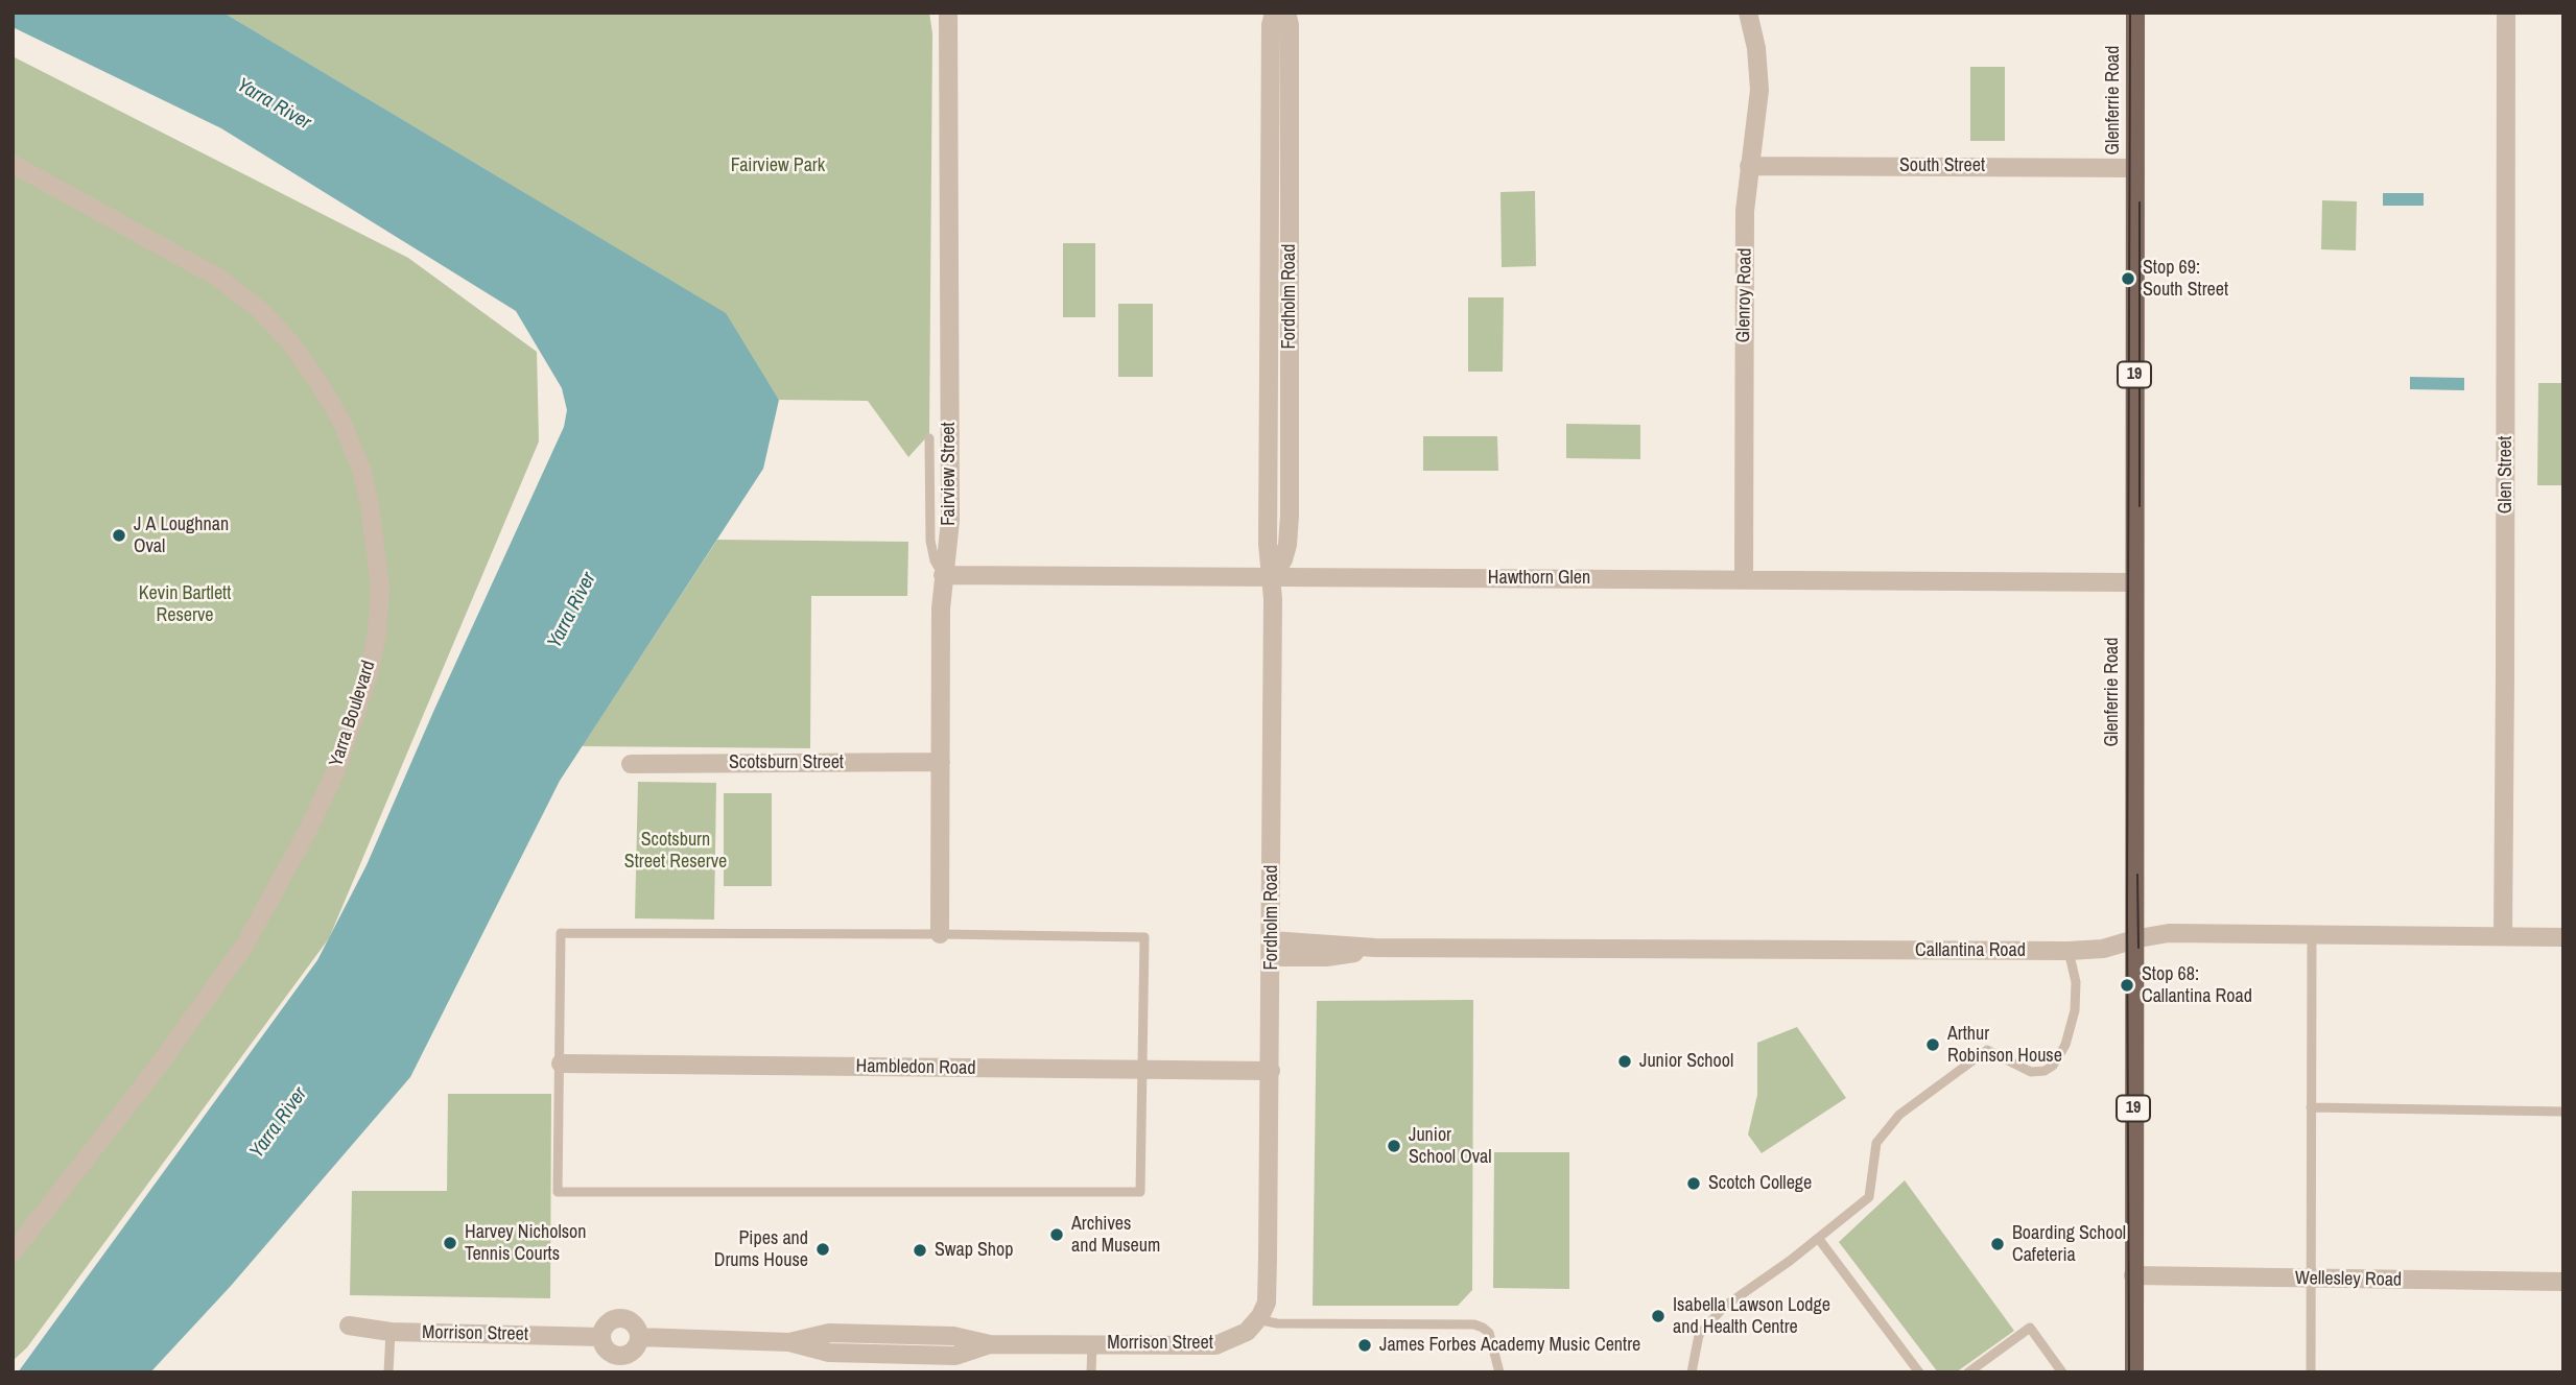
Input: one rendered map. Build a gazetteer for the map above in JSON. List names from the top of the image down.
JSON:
{
  "streets": {
    "main road": ["Glenferrie Road", "19"],
    "street": [
      "South Street",
      "Glenroy Road",
      "Fordholm Road",
      "Fairview Street",
      "Glen Street",
      "Hawthorn Glen",
      "Yarra Boulevard",
      "Scotsburn Street",
      "Callantina Road",
      "Hambledon Road",
      "Wellesley Road",
      "Morrison Street"
    ]
  },
  "crossings": [
    ["Glenferrie Road", "South Street"],
    ["Glenferrie Road", "Hawthorn Glen"],
    ["Glenferrie Road", "Callantina Road"],
    ["Glenferrie Road", "Wellesley Road"],
    ["South Street", "Glenroy Road"],
    ["Glenroy Road", "Hawthorn Glen"],
    ["Fordholm Road", "Hawthorn Glen"],
    ["Fordholm Road", "Callantina Road"],
    ["Fordholm Road", "Hambledon Road"],
    ["Fordholm Road", "Morrison Street"],
    ["Fairview Street", "Hawthorn Glen"],
    ["Fairview Street", "Scotsburn Street"],
    ["Glen Street", "Callantina Road"]
  ],
  "water": ["Yarra River"],
  "parks": ["Fairview Park", "Kevin Bartlett Reserve", "Scotsburn Street Reserve"],
  "places": [
    "Stop 69: South Street",
    "J A Loughnan Oval",
    "Stop 68: Callantina Road",
    "Arthur Robinson House",
    "Junior School",
    "Junior School Oval",
    "Scotch College",
    "Archives and Museum",
    "Harvey Nicholson Tennis Courts",
    "Boarding School Cafeteria",
    "Pipes and Drums House",
    "Swap Shop",
    "Isabella Lawson Lodge and Health Centre",
    "James Forbes Academy Music Centre"
  ]
}
